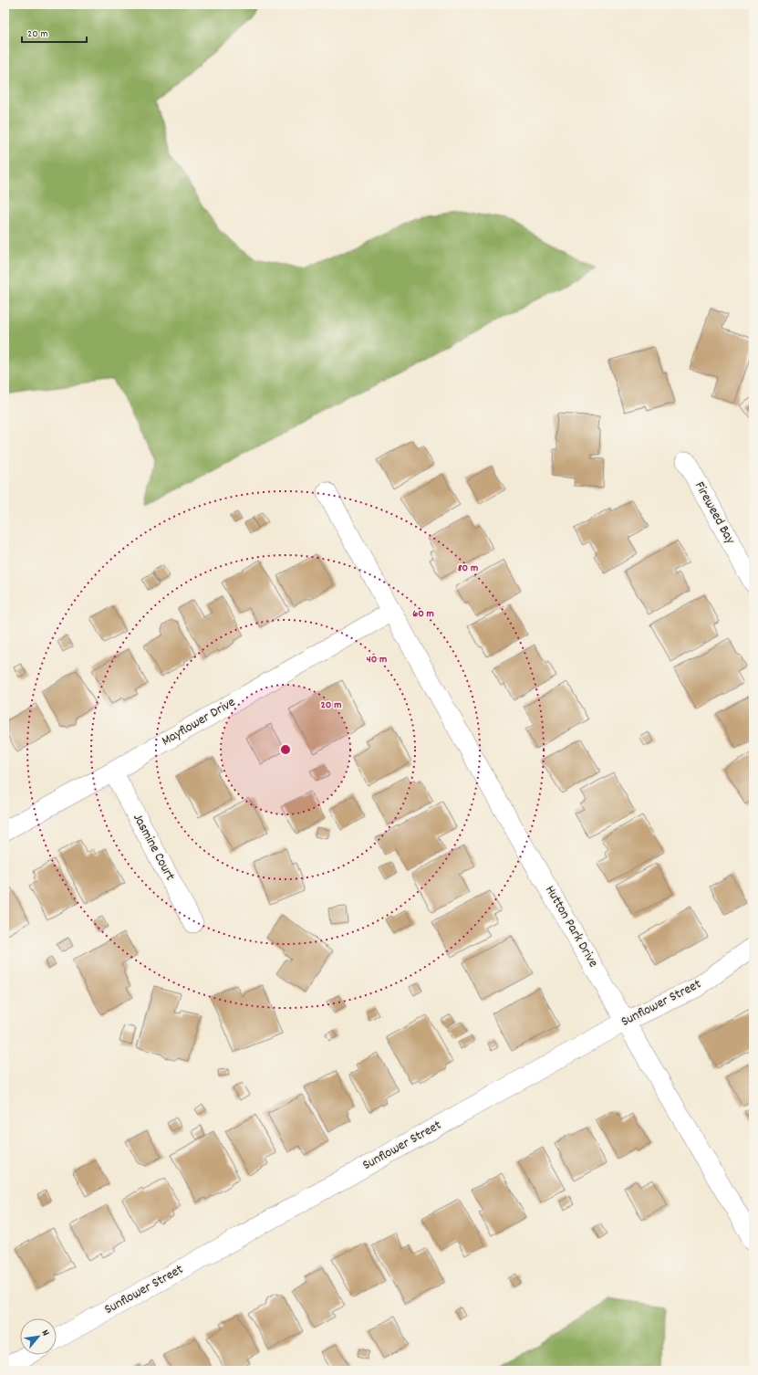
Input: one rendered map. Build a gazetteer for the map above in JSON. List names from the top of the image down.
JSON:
{
  "streets": {
    "street": [
      "Fireweed Bay",
      "Mayflower Drive",
      "Jasmine Court",
      "Hutton Park Drive",
      "Sunflower Street"
    ]
  },
  "crossings": [
    ["Mayflower Drive", "Jasmine Court"],
    ["Mayflower Drive", "Hutton Park Drive"],
    ["Hutton Park Drive", "Sunflower Street"]
  ],
  "scale_bar": "20 m",
  "north": "top right",
  "rings": [
    "80 m",
    "60 m",
    "40 m",
    "20 m"
  ]
}
